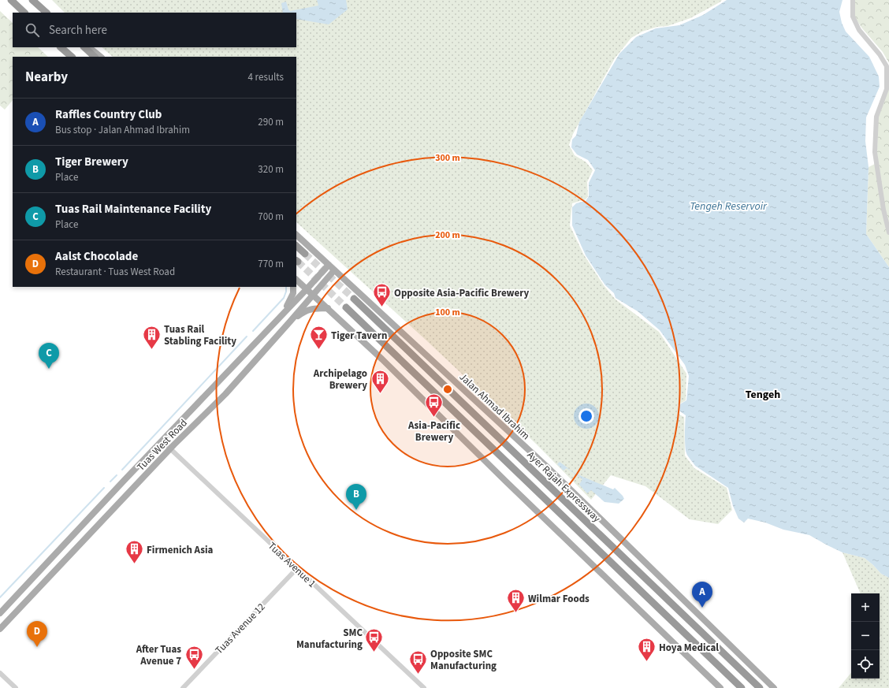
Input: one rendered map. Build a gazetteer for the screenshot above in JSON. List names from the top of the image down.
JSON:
{
  "streets": {
    "highway": ["Ayer Rajah Expressway"],
    "main road": ["Jalan Ahmad Ibrahim", "Tuas West Road"],
    "street": ["Tuas Avenue 1", "Tuas Avenue 12"]
  },
  "crossings": [
    ["Jalan Ahmad Ibrahim", "Tuas West Road"],
    ["Tuas West Road", "Tuas Avenue 1"],
    ["Tuas Avenue 1", "Tuas Avenue 12"]
  ],
  "districts": ["Tengeh"],
  "water": ["Tengeh Reservoir"],
  "places": {
    "bus stop": [
      "Opposite Asia-Pacific Brewery",
      "Asia-Pacific Brewery",
      "SMC Manufacturing",
      "After Tuas Avenue 7",
      "Opposite SMC Manufacturing"
    ],
    "building": [
      "Tuas Rail Stabling Facility",
      "Archipelago Brewery",
      "Firmenich Asia",
      "Wilmar Foods",
      "Hoya Medical"
    ],
    "bar": ["Tiger Tavern"]
  },
  "page": {
    "search": "Search here",
    "heading": ["Nearby", "4 results"],
    "list": [
      {
        "mark": "A",
        "name": "Raffles Country Club",
        "note": "Bus stop · Jalan Ahmad Ibrahim",
        "value": "290 m"
      },
      {
        "mark": "B",
        "name": "Tiger Brewery",
        "note": "Place",
        "value": "320 m"
      },
      {
        "mark": "C",
        "name": "Tuas Rail Maintenance Facility",
        "note": "Place",
        "value": "700 m"
      },
      {
        "mark": "D",
        "name": "Aalst Chocolade",
        "note": "Restaurant · Tuas West Road",
        "value": "770 m"
      }
    ],
    "pins": [
      "C",
      "B",
      "A",
      "D"
    ],
    "map_buttons": ["+", "−"]
  },
  "rings": ["300 m", "200 m", "100 m"]
}
